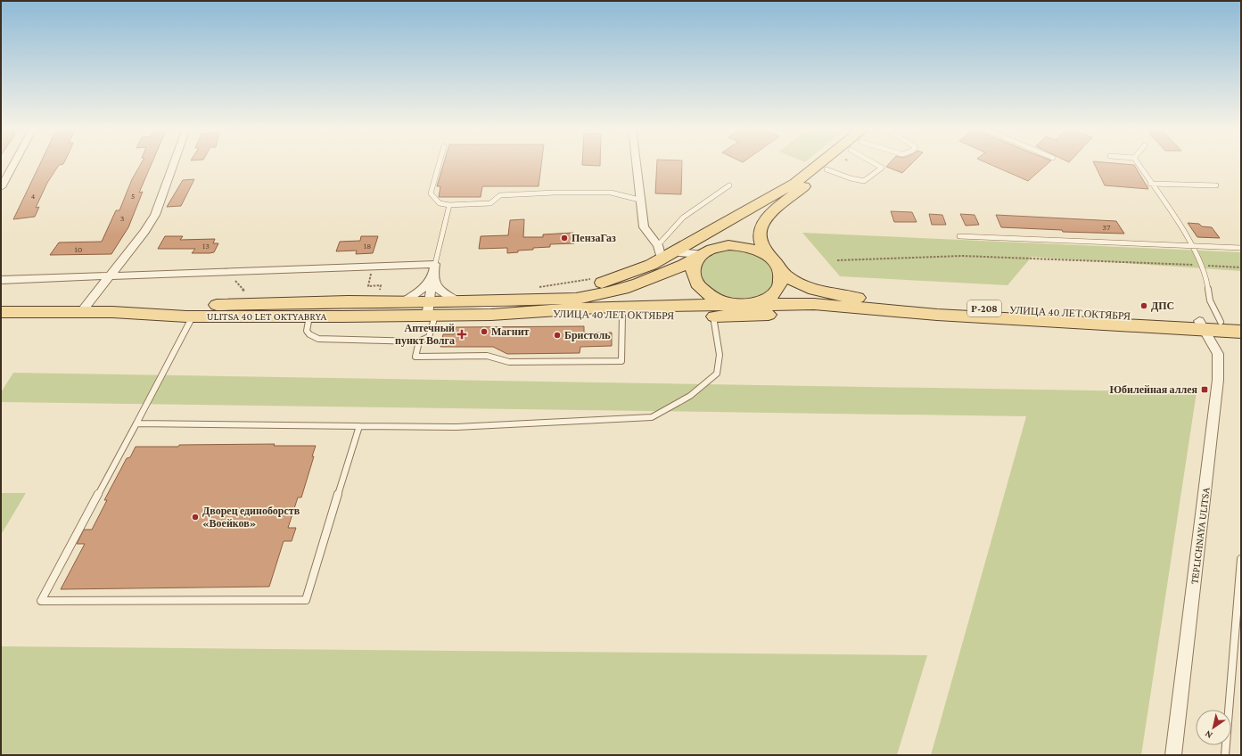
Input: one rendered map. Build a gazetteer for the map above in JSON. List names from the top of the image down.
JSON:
{
  "streets": {
    "main road": ["Р-208", "УЛИЦА 40 ЛЕТ ОКТЯБРЯ", "ULITSA 40 LET OKTYABRYA"],
    "street": ["TEPLICHNAYA ULITSA"]
  },
  "crossings": [
    ["УЛИЦА 40 ЛЕТ ОКТЯБРЯ", "ULITSA 40 LET OKTYABRYA"],
    ["УЛИЦА 40 ЛЕТ ОКТЯБРЯ", "TEPLICHNAYA ULITSA"]
  ],
  "places": {
    "other": [
      "ПензаГаз",
      "ДПС",
      "Магнит",
      "Бристоль",
      "Дворец единоборств «Воейков»"
    ],
    "health": ["Аптечный пункт Волга"],
    "transit": ["Юбилейная аллея"]
  },
  "house_numbers": [
    "4",
    "5",
    "3",
    "37",
    "13",
    "18",
    "10"
  ],
  "north": "bottom left"
}
